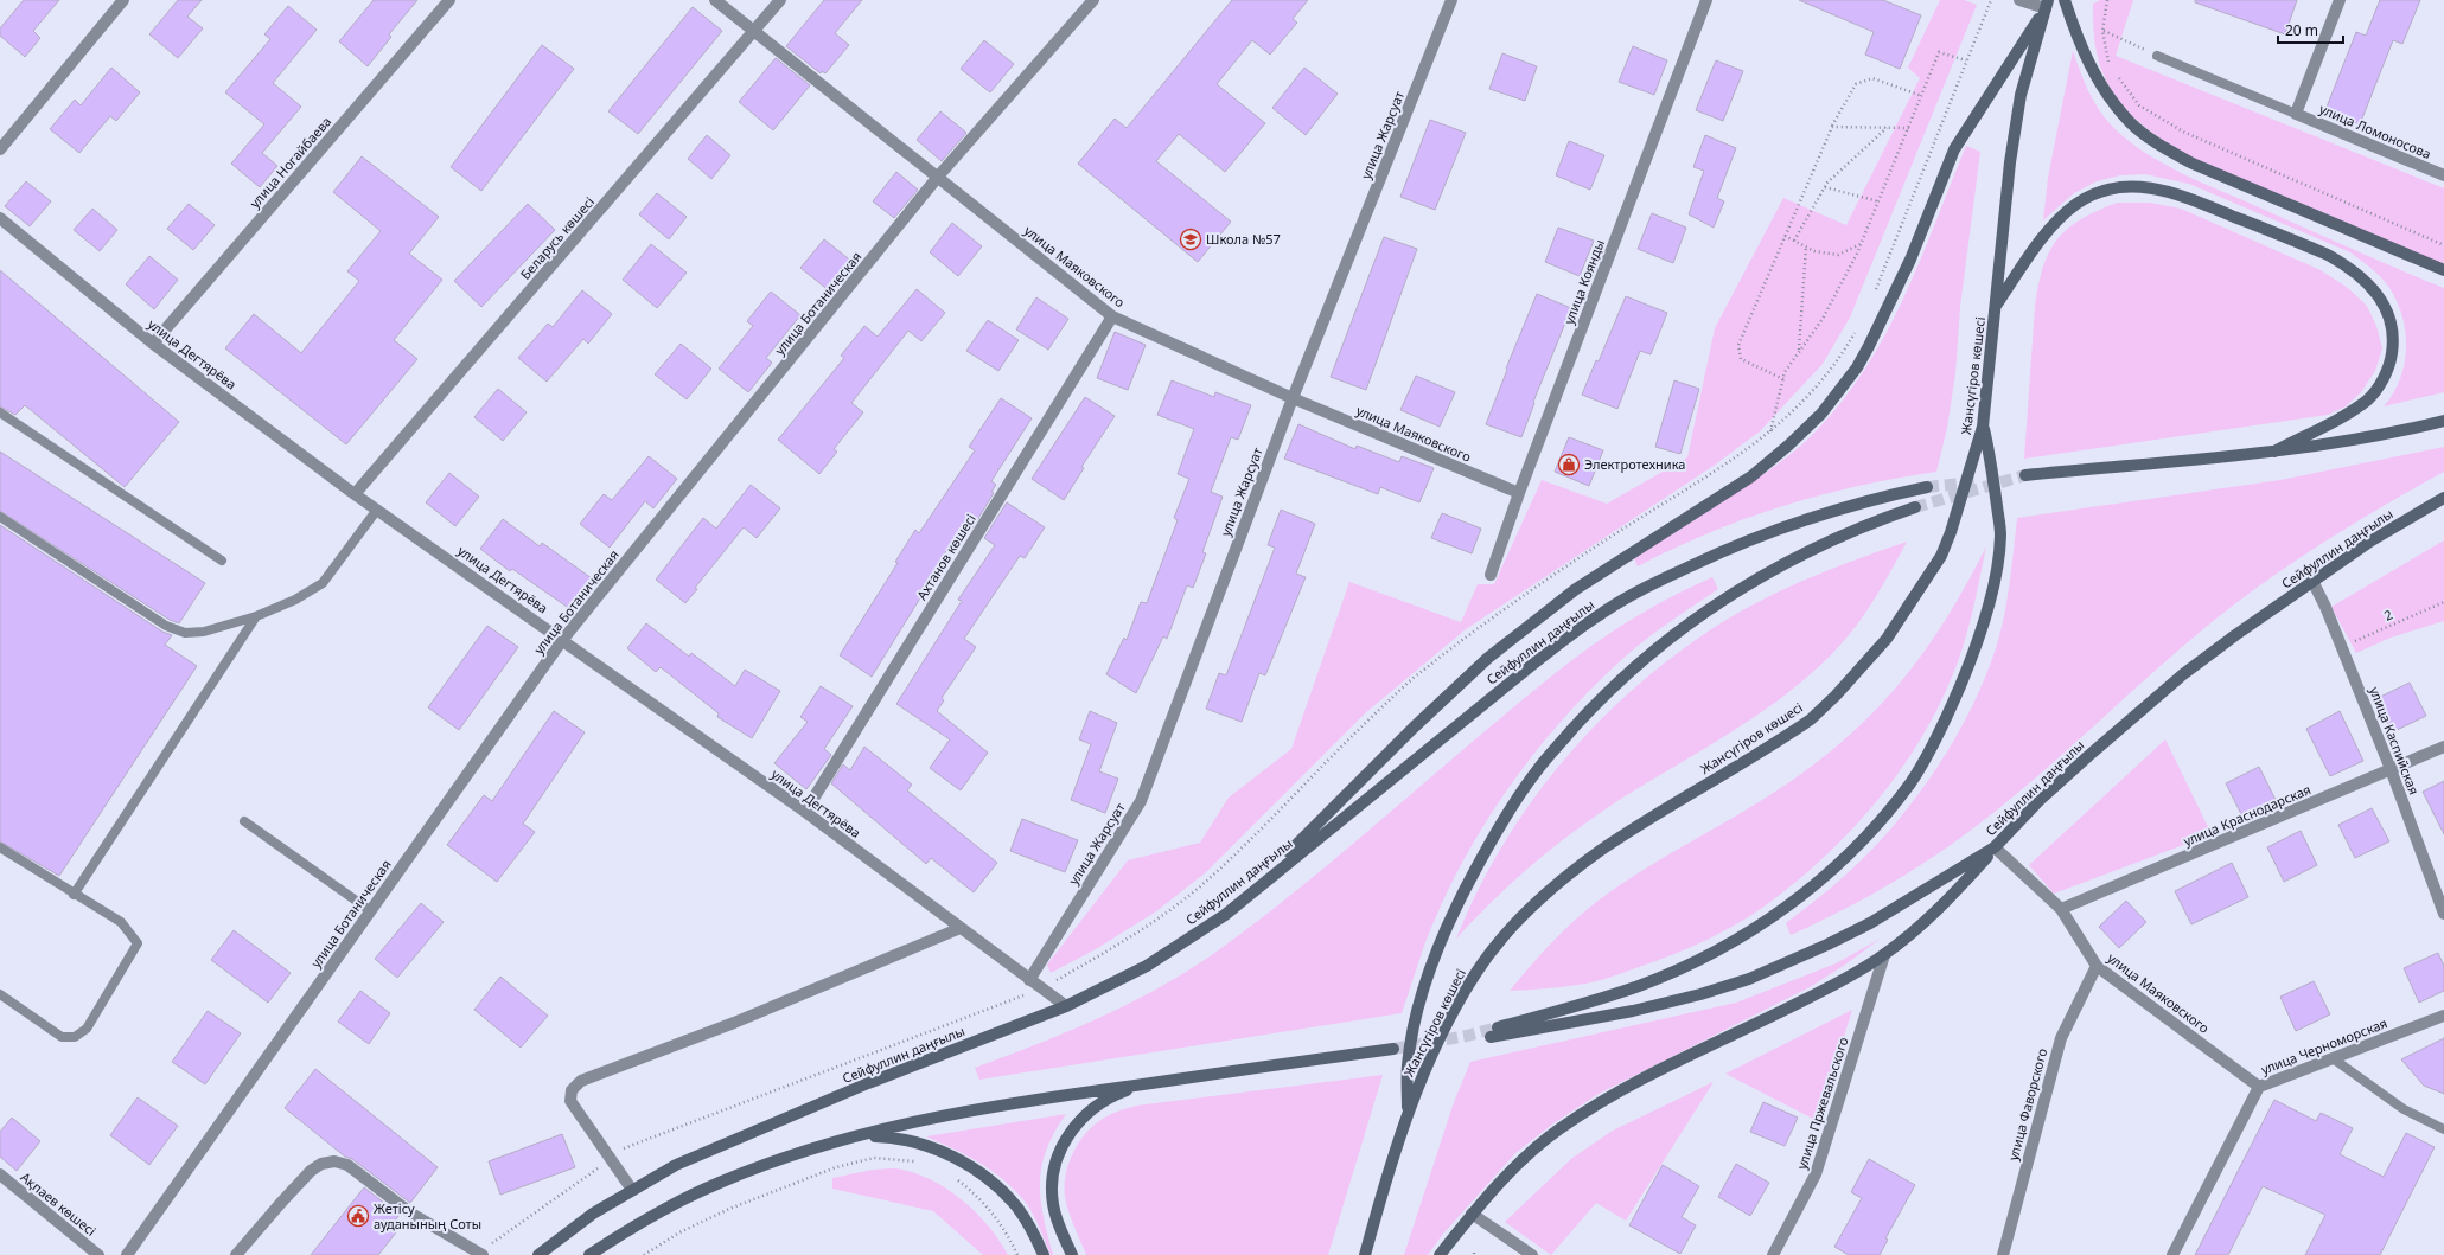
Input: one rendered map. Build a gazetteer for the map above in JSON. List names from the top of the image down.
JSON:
{
  "streets": {
    "main road": ["Жансүгіров көшесі", "Сейфуллин даңғылы"],
    "street": [
      "улица Ломоносова",
      "улица Жарсуат",
      "улица Ногайбаева",
      "Беларусь көшесі",
      "улица Маяковского",
      "улица Коянды",
      "улица Ботаническая",
      "улица Дегтярёва",
      "Ахтанов көшесі",
      "улица Каспийская",
      "улица Краснодарская",
      "улица Черноморская",
      "улица Пржевальского",
      "улица Фаворского",
      "Ақпаев көшесі"
    ],
    "path": ["2"]
  },
  "crossings": [
    ["улица Жарсуат", "улица Маяковского"],
    ["улица Жарсуат", "улица Дегтярёва"],
    ["улица Ногайбаева", "улица Дегтярёва"],
    ["Беларусь көшесі", "улица Маяковского"],
    ["Беларусь көшесі", "улица Дегтярёва"],
    ["улица Маяковского", "улица Коянды"],
    ["улица Маяковского", "улица Ботаническая"],
    ["улица Маяковского", "Сейфуллин даңғылы"],
    ["улица Маяковского", "Ахтанов көшесі"],
    ["улица Маяковского", "улица Краснодарская"],
    ["улица Маяковского", "улица Черноморская"],
    ["улица Маяковского", "улица Фаворского"],
    ["улица Ботаническая", "улица Дегтярёва"],
    ["улица Дегтярёва", "Сейфуллин даңғылы"],
    ["улица Дегтярёва", "Ахтанов көшесі"],
    ["Жансүгіров көшесі", "Сейфуллин даңғылы"],
    ["Сейфуллин даңғылы", "улица Каспийская"],
    ["2", "улица Каспийская"],
    ["улица Каспийская", "улица Краснодарская"]
  ],
  "places": {
    "school or university": ["Школа №57"],
    "shop": ["Электротехника"],
    "public building": ["Жетісу ауданының Соты"]
  },
  "scale_bar": "20 m"
}
